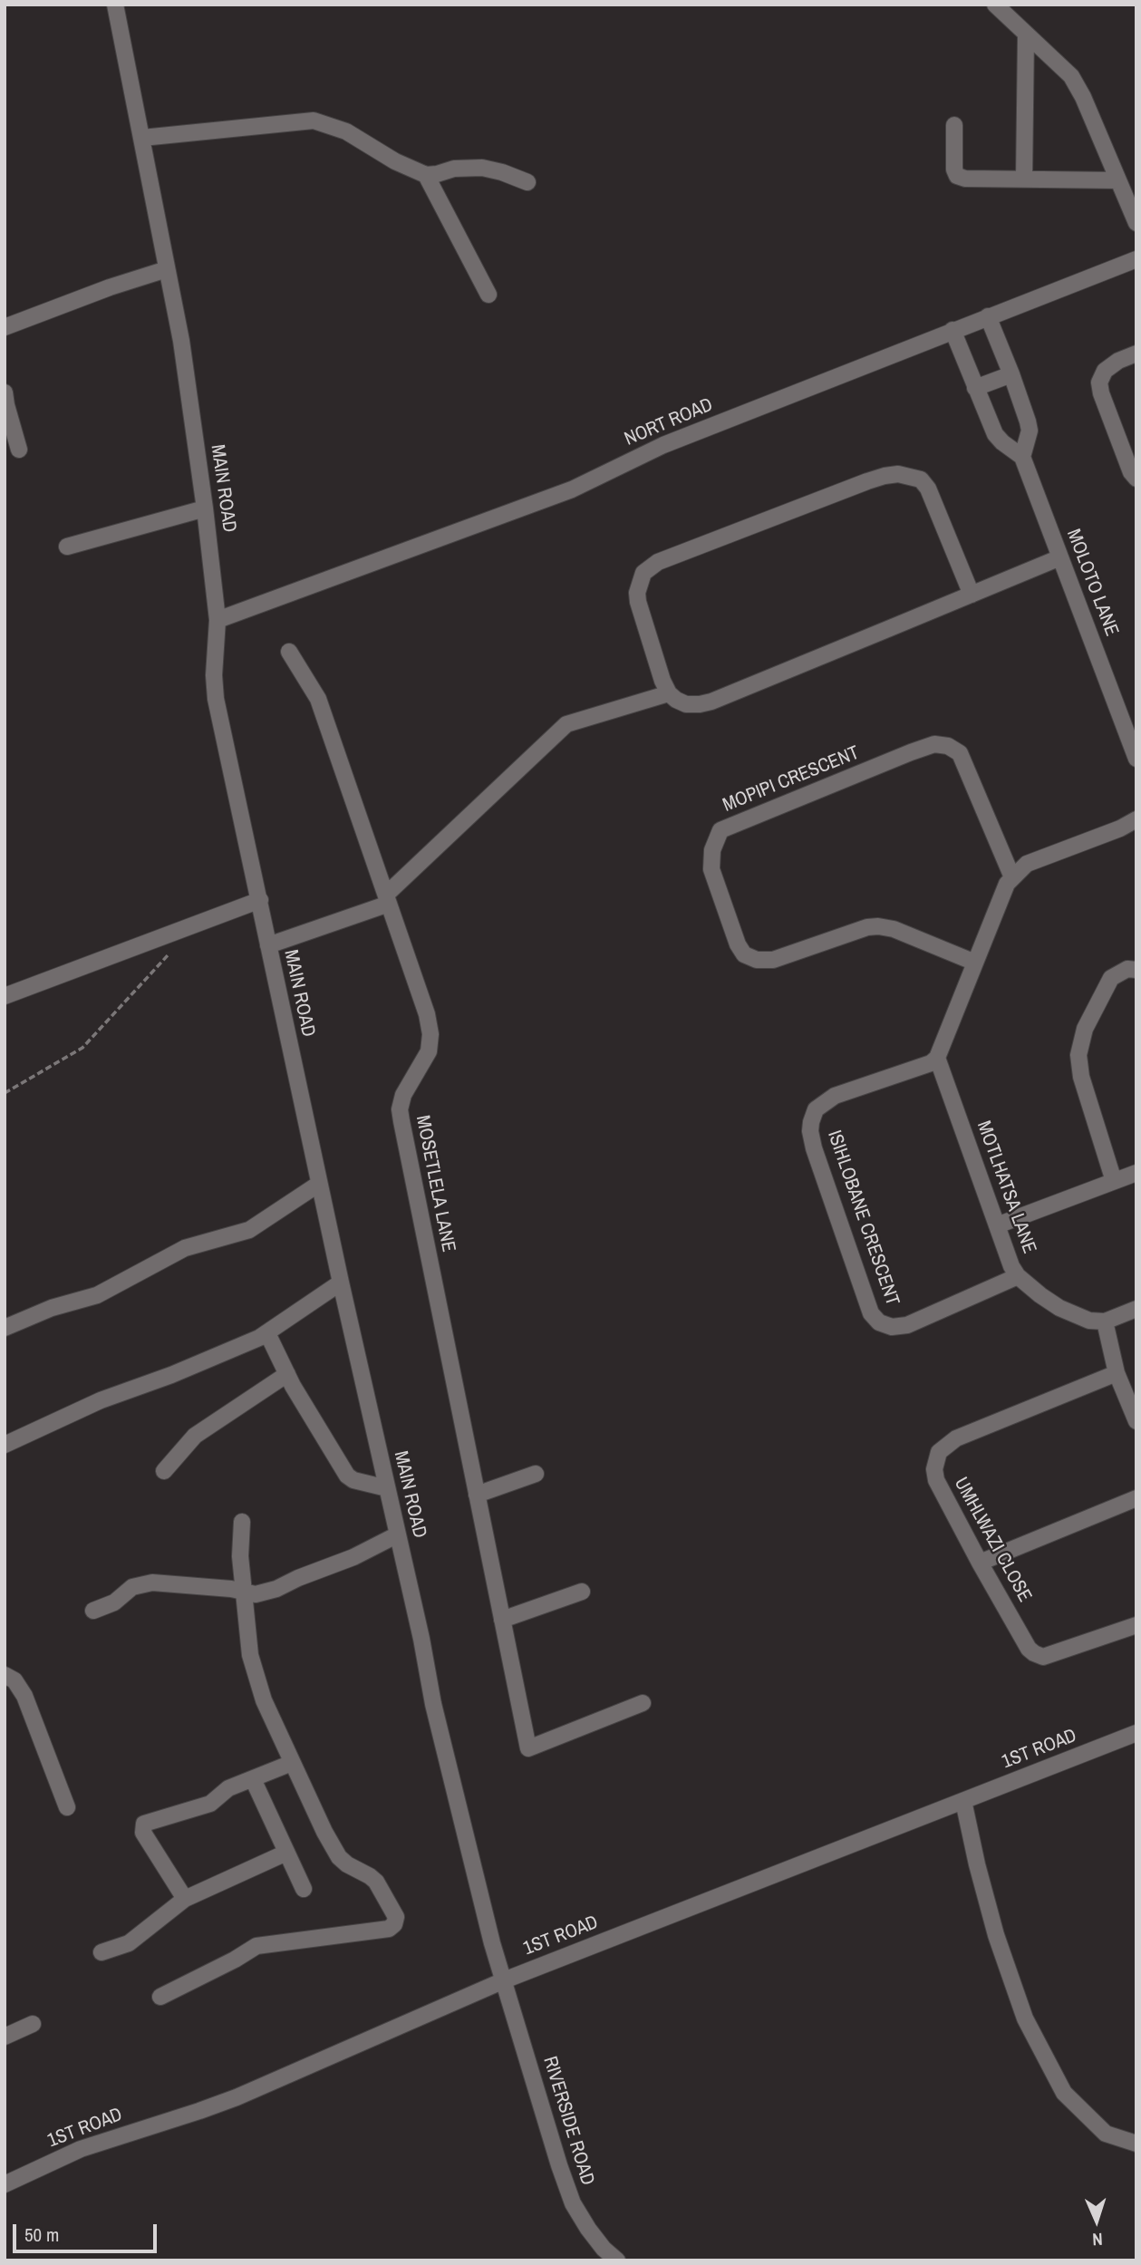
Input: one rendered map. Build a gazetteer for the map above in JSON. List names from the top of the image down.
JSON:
{
  "streets": {
    "street": [
      "NORT ROAD",
      "MAIN ROAD",
      "MOLOTO LANE",
      "MOPIPI CRESCENT",
      "MOSETLELA LANE",
      "MOTLHATSA LANE",
      "ISIHLOBANE CRESCENT",
      "UMHLWAZI CLOSE",
      "1ST ROAD",
      "RIVERSIDE ROAD"
    ]
  },
  "crossings": [
    ["NORT ROAD", "MAIN ROAD"],
    ["MAIN ROAD", "1ST ROAD"],
    ["MAIN ROAD", "RIVERSIDE ROAD"],
    ["MOTLHATSA LANE", "ISIHLOBANE CRESCENT"],
    ["1ST ROAD", "RIVERSIDE ROAD"]
  ],
  "scale_bar": "50 m",
  "north": "bottom"
}
